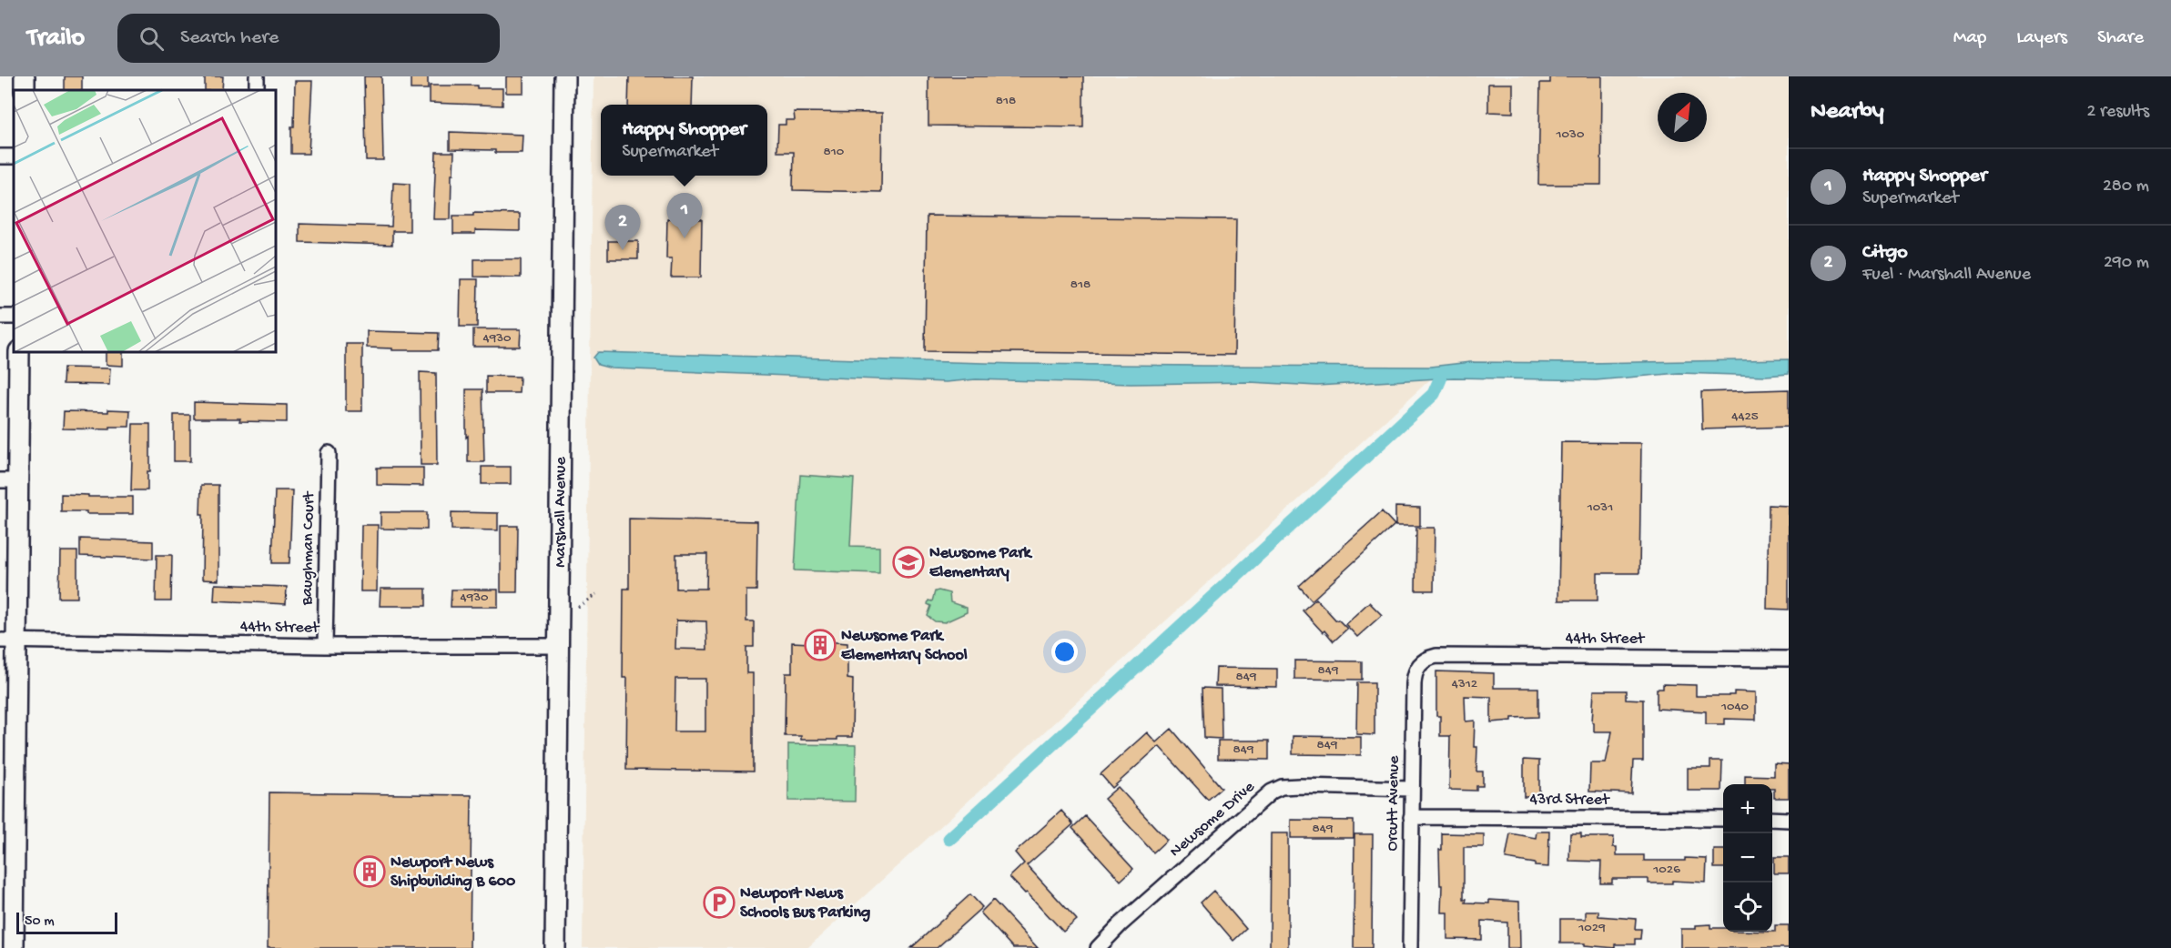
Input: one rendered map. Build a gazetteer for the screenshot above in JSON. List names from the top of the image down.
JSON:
{
  "streets": {
    "street": [
      "Marshall Avenue",
      "Baughman Court",
      "44th Street",
      "43rd Street",
      "Orcutt Avenue",
      "Newsome Drive"
    ]
  },
  "crossings": [
    ["Marshall Avenue", "44th Street"],
    ["Baughman Court", "44th Street"],
    ["44th Street", "Orcutt Avenue"],
    ["43rd Street", "Orcutt Avenue"],
    ["Orcutt Avenue", "Newsome Drive"]
  ],
  "places": {
    "school or university": ["Newsome Park Elementary"],
    "building": ["Newsome Park Elementary School", "Newport News Shipbuilding B 600"],
    "parking": ["Newport News Schools Bus Parking"]
  },
  "house_numbers": [
    "818",
    "1030",
    "810",
    "818",
    "4930",
    "4425",
    "1031",
    "4930",
    "849",
    "849",
    "4312",
    "1040",
    "849",
    "849",
    "849",
    "1026",
    "1029"
  ],
  "scale_bar": "50 m",
  "north": "top right",
  "page": {
    "header": "Trailo",
    "search": "Search here",
    "nav": ["Map", "Layers", "Share"],
    "heading": ["Nearby", "2 results"],
    "popup": ["Happy Shopper", "Supermarket"],
    "list": [
      {
        "mark": "1",
        "name": "Happy Shopper",
        "note": "Supermarket",
        "value": "280 m"
      },
      {
        "mark": "2",
        "name": "Citgo",
        "note": "Fuel · Marshall Avenue",
        "value": "290 m"
      }
    ],
    "pins": ["1", "2"],
    "map_buttons": ["+", "−"],
    "scale": "50 m"
  }
}
